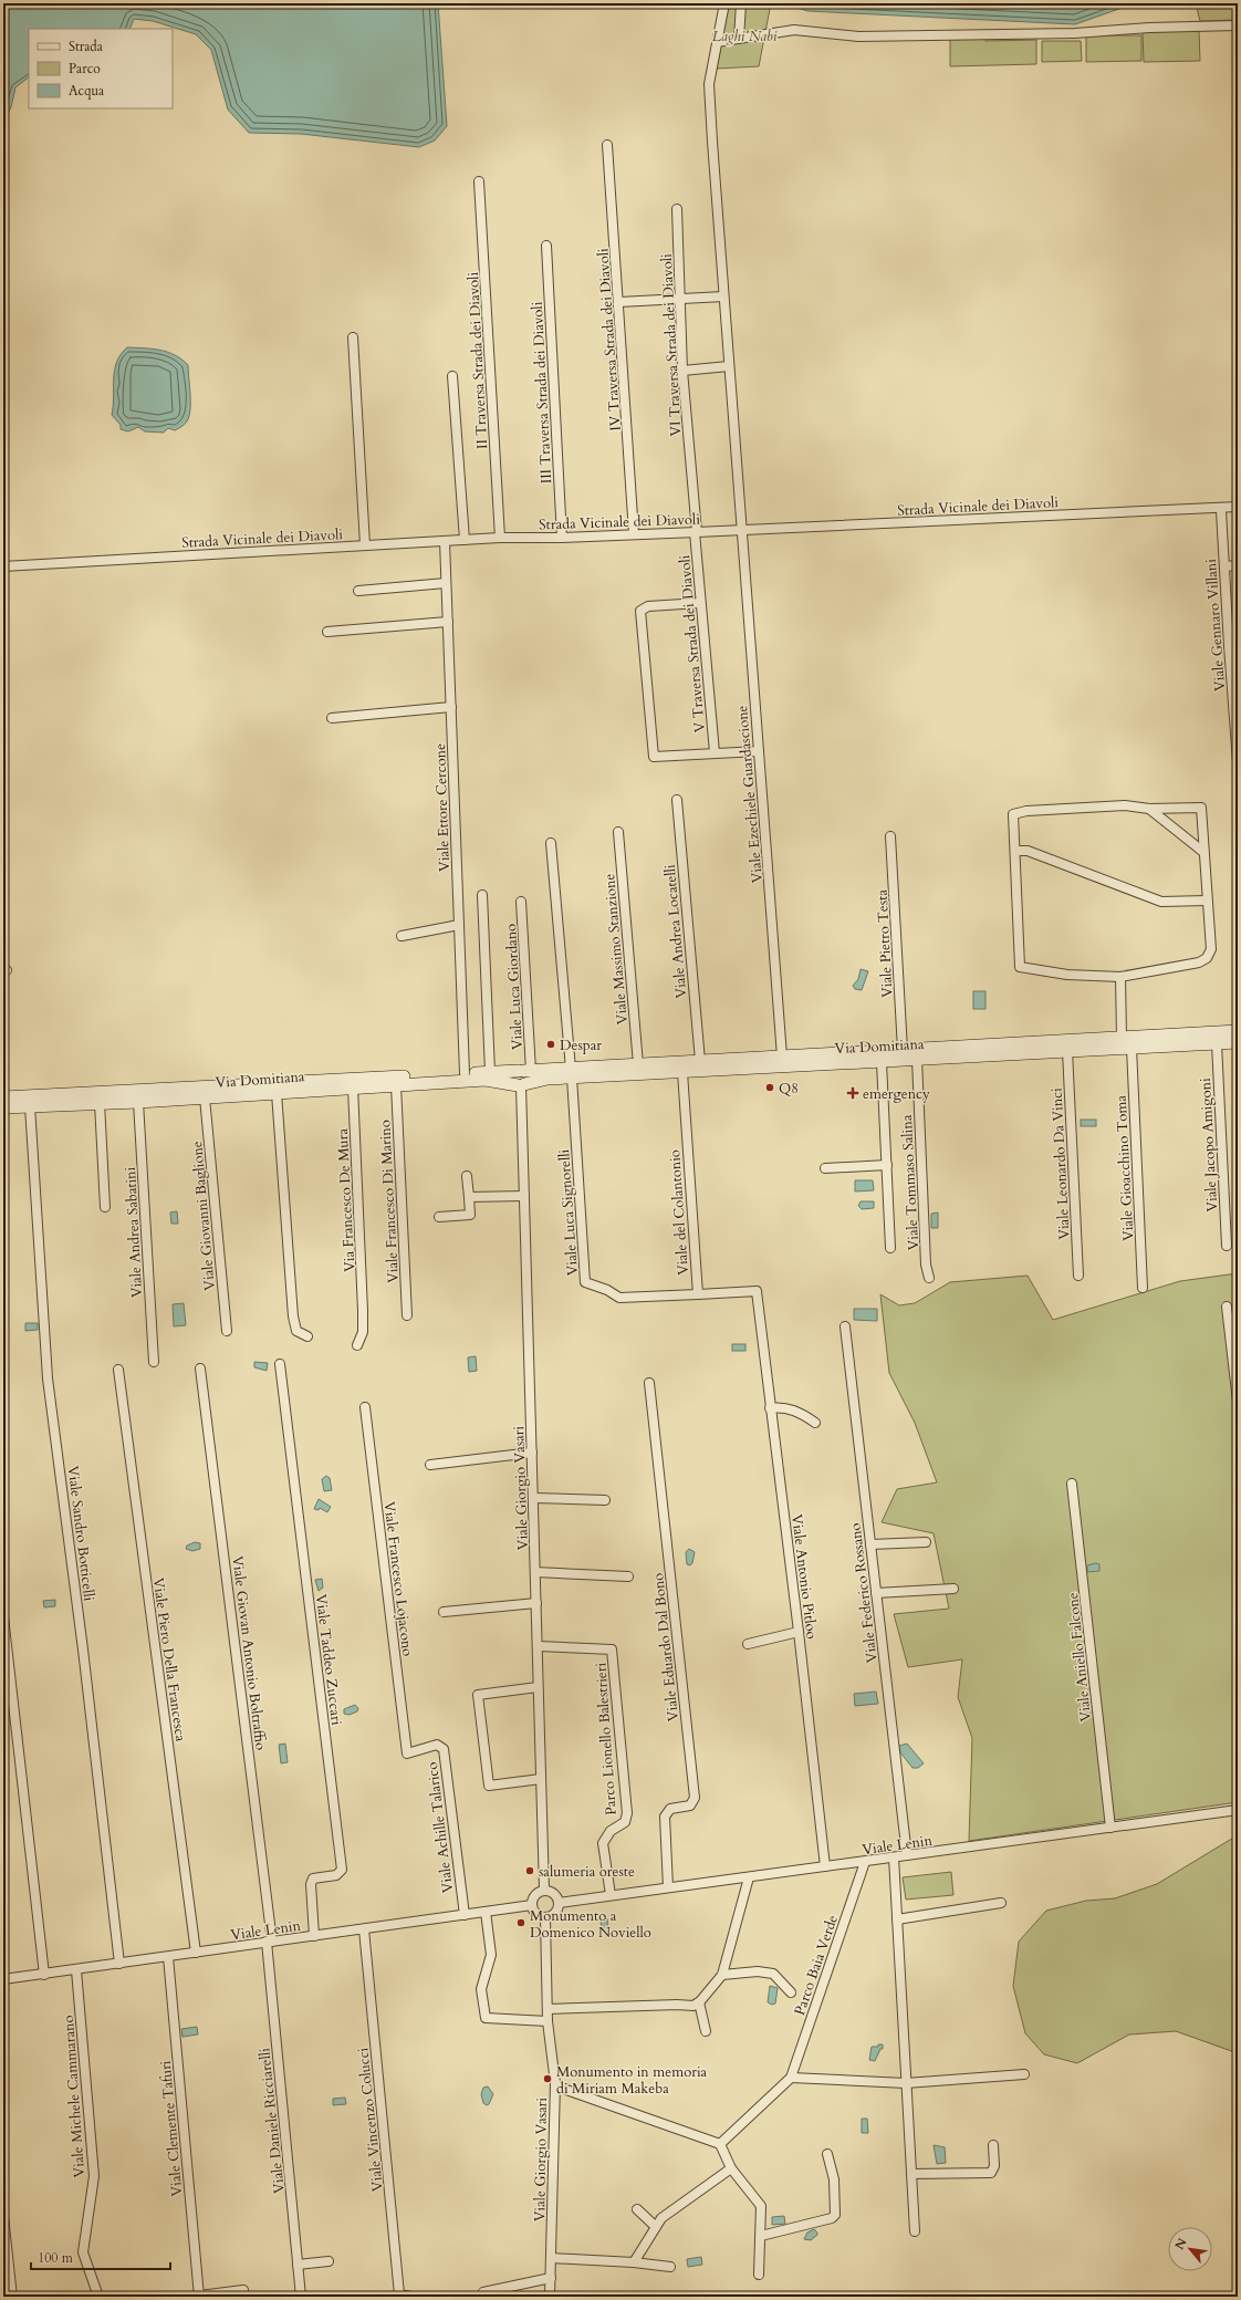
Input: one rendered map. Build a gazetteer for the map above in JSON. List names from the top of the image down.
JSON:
{
  "streets": {
    "main road": ["Via Domitiana"],
    "street": [
      "IV Traversa Strada dei Diavoli",
      "VI Traversa Strada dei Diavoli",
      "II Traversa Strada dei Diavoli",
      "III Traversa Strada dei Diavoli",
      "Strada Vicinale dei Diavoli",
      "Viale Gennaro Villani",
      "V Traversa Strada dei Diavoli",
      "Viale Ezechiele Guardascione",
      "Viale Ettore Cercone",
      "Viale Andrea Locatelli",
      "Viale Pietro Testa",
      "Viale Massimo Stanzione",
      "Viale Luca Giordano",
      "Viale Jacopo Amigoni",
      "Viale Leonardo Da Vinci",
      "Viale Gioacchino Toma",
      "Viale Tommaso Salina",
      "Via Francesco De Mura",
      "Viale Francesco Di Marino",
      "Viale Luca Signorelli",
      "Viale del Colantonio",
      "Viale Giovanni Baglione",
      "Viale Andrea Sabatini",
      "Viale Giorgio Vasari",
      "Viale Sandro Botticelli",
      "Viale Antonio Pitloo",
      "Viale Francesco Lojacono",
      "Viale Federico Rossano",
      "Viale Eduardo Dal Bono",
      "Viale Giovan Antonio Boltraffio",
      "Viale Aniello Falcone",
      "Viale Piero Della Francesca",
      "Viale Taddeo Zuccari",
      "Parco Lionello Balestrieri",
      "Viale Achille Talarico",
      "Viale Lenin",
      "Parco Baia Verde",
      "Viale Michele Cammarano",
      "Viale Vincenzo Colucci",
      "Viale Daniele Ricciarelli",
      "Viale Clemente Tafuri"
    ]
  },
  "crossings": [
    ["IV Traversa Strada dei Diavoli", "Strada Vicinale dei Diavoli"],
    ["VI Traversa Strada dei Diavoli", "Strada Vicinale dei Diavoli"],
    ["VI Traversa Strada dei Diavoli", "V Traversa Strada dei Diavoli"],
    ["II Traversa Strada dei Diavoli", "Strada Vicinale dei Diavoli"],
    ["III Traversa Strada dei Diavoli", "Strada Vicinale dei Diavoli"],
    ["Strada Vicinale dei Diavoli", "V Traversa Strada dei Diavoli"],
    ["Strada Vicinale dei Diavoli", "Viale Ezechiele Guardascione"],
    ["Strada Vicinale dei Diavoli", "Viale Ettore Cercone"],
    ["Viale Ezechiele Guardascione", "Via Domitiana"],
    ["Viale Ettore Cercone", "Via Domitiana"],
    ["Viale Andrea Locatelli", "Via Domitiana"],
    ["Viale Pietro Testa", "Via Domitiana"],
    ["Viale Massimo Stanzione", "Via Domitiana"],
    ["Viale Luca Giordano", "Via Domitiana"],
    ["Via Domitiana", "Viale Jacopo Amigoni"],
    ["Via Domitiana", "Viale Leonardo Da Vinci"],
    ["Via Domitiana", "Viale Gioacchino Toma"],
    ["Via Domitiana", "Viale Tommaso Salina"],
    ["Via Domitiana", "Via Francesco De Mura"],
    ["Via Domitiana", "Viale Francesco Di Marino"],
    ["Via Domitiana", "Viale Luca Signorelli"],
    ["Via Domitiana", "Viale del Colantonio"],
    ["Via Domitiana", "Viale Giovanni Baglione"],
    ["Via Domitiana", "Viale Andrea Sabatini"],
    ["Via Domitiana", "Viale Giorgio Vasari"],
    ["Via Domitiana", "Viale Sandro Botticelli"],
    ["Viale Luca Signorelli", "Viale del Colantonio"],
    ["Viale del Colantonio", "Viale Antonio Pitloo"],
    ["Viale Giorgio Vasari", "Parco Lionello Balestrieri"],
    ["Viale Giorgio Vasari", "Viale Lenin"],
    ["Viale Sandro Botticelli", "Viale Lenin"],
    ["Viale Antonio Pitloo", "Viale Lenin"],
    ["Viale Francesco Lojacono", "Viale Achille Talarico"],
    ["Viale Federico Rossano", "Viale Lenin"],
    ["Viale Eduardo Dal Bono", "Viale Lenin"],
    ["Viale Giovan Antonio Boltraffio", "Viale Lenin"],
    ["Viale Giovan Antonio Boltraffio", "Viale Daniele Ricciarelli"],
    ["Viale Aniello Falcone", "Viale Lenin"],
    ["Viale Piero Della Francesca", "Viale Lenin"],
    ["Viale Taddeo Zuccari", "Viale Lenin"],
    ["Parco Lionello Balestrieri", "Viale Lenin"],
    ["Viale Achille Talarico", "Viale Lenin"],
    ["Viale Lenin", "Parco Baia Verde"],
    ["Viale Lenin", "Viale Michele Cammarano"],
    ["Viale Lenin", "Viale Vincenzo Colucci"],
    ["Viale Lenin", "Viale Daniele Ricciarelli"],
    ["Viale Lenin", "Viale Clemente Tafuri"]
  ],
  "parks": ["Laghi Nabi"],
  "places": {
    "other": [
      "Despar",
      "Q8",
      "salumeria oreste",
      "Monumento a Domenico Noviello",
      "Monumento in memoria di Miriam Makeba"
    ],
    "health": ["emergency"]
  },
  "legend": ["Strada", "Parco", "Acqua"],
  "scale_bar": "100 m",
  "north": "top left"
}
